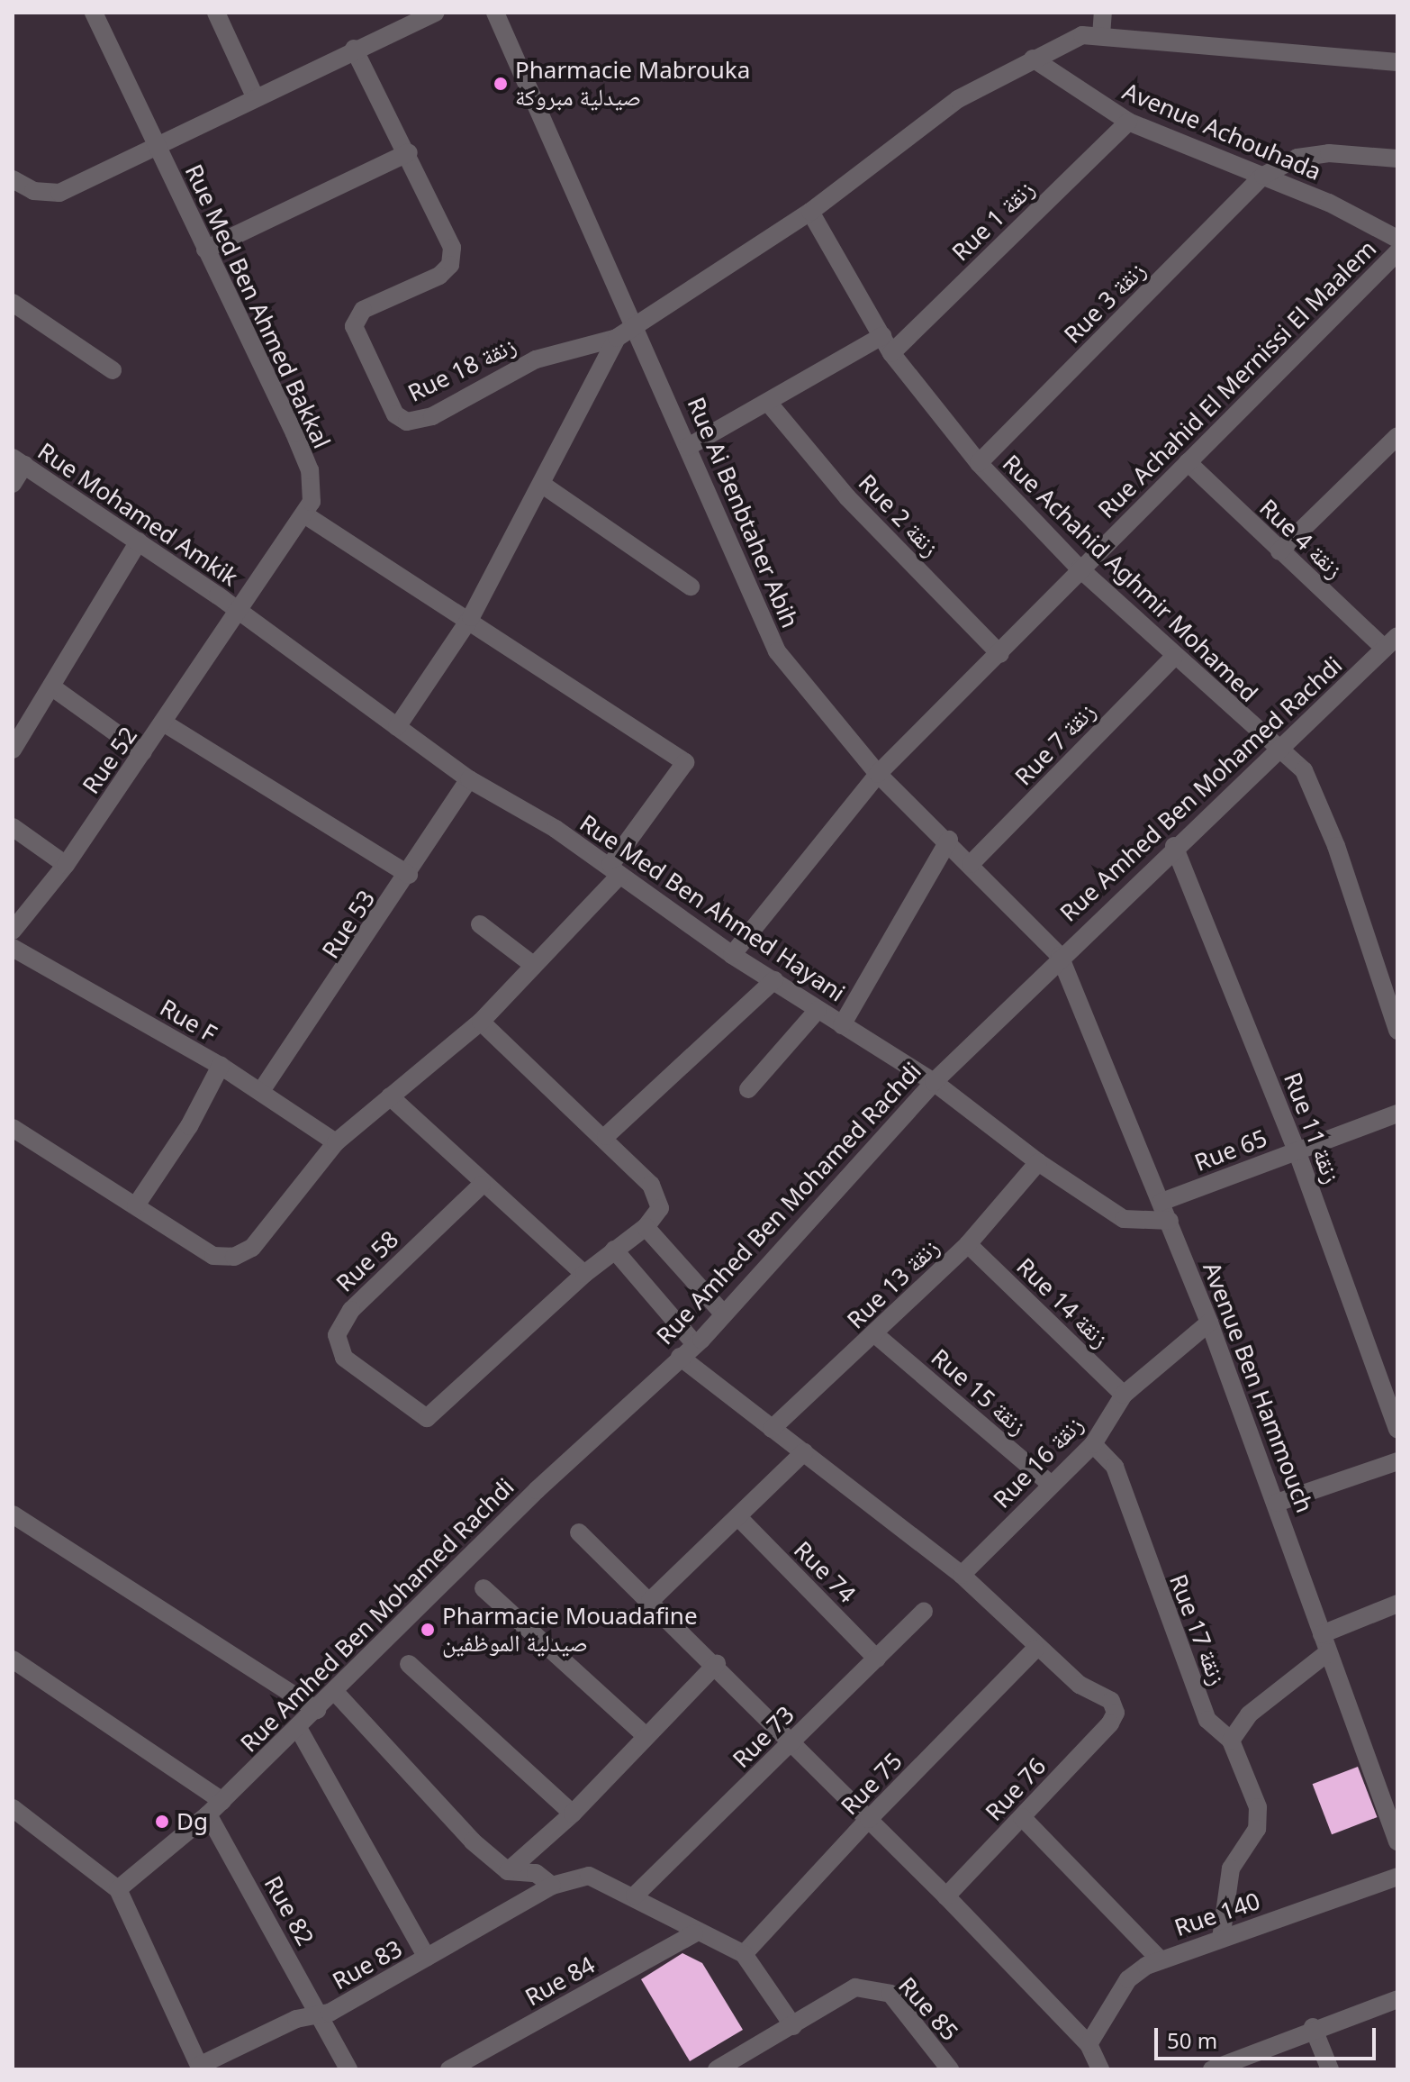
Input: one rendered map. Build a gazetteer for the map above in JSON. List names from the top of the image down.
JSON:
{
  "streets": {
    "street": [
      "Avenue Achouhada",
      "Rue 1 زنقة",
      "Rue 3 زنقة",
      "Rue Med Ben Ahmed Bakkal",
      "Rue 18 زنقة",
      "Rue Achahid El Mernissi El Maalem",
      "Rue Ai Benbtaher Abih",
      "Rue Mohamed Amkik",
      "Rue 2 زنقة",
      "Rue 4 زنقة",
      "Rue Achahid Aghmir Mohamed",
      "Rue 7 زنقة",
      "Rue 52",
      "Rue Amhed Ben Mohamed Rachdi",
      "Rue Med Ben Ahmed Hayani",
      "Rue 53",
      "Rue F",
      "Rue 11 زنقة",
      "Rue 65",
      "Rue 58",
      "Rue 13 زنقة",
      "Rue 14 زنقة",
      "Avenue Ben Hammouch",
      "Rue 15 زنقة",
      "Rue 16 زنقة",
      "Rue 74",
      "Rue 17 زنقة",
      "Rue 73",
      "Rue 75",
      "Rue 76",
      "Rue 82",
      "Rue 140",
      "Rue 83",
      "Rue 84",
      "Rue 85"
    ]
  },
  "crossings": [
    ["Avenue Achouhada", "Rue 1 زنقة"],
    ["Avenue Achouhada", "Rue 3 زنقة"],
    ["Rue 1 زنقة", "Rue Ai Benbtaher Abih"],
    ["Rue 1 زنقة", "Rue 2 زنقة"],
    ["Rue 1 زنقة", "Rue Achahid Aghmir Mohamed"],
    ["Rue 3 زنقة", "Rue Achahid Aghmir Mohamed"],
    ["Rue Med Ben Ahmed Bakkal", "Rue Mohamed Amkik"],
    ["Rue Med Ben Ahmed Bakkal", "Rue 52"],
    ["Rue Med Ben Ahmed Bakkal", "Rue Med Ben Ahmed Hayani"],
    ["Rue Achahid El Mernissi El Maalem", "Rue Ai Benbtaher Abih"],
    ["Rue Achahid El Mernissi El Maalem", "Rue 2 زنقة"],
    ["Rue Achahid El Mernissi El Maalem", "Rue 4 زنقة"],
    ["Rue Achahid El Mernissi El Maalem", "Rue Achahid Aghmir Mohamed"],
    ["Rue Achahid El Mernissi El Maalem", "Rue Med Ben Ahmed Hayani"],
    ["Rue Ai Benbtaher Abih", "Rue 7 زنقة"],
    ["Rue Ai Benbtaher Abih", "Rue Amhed Ben Mohamed Rachdi"],
    ["Rue Ai Benbtaher Abih", "Avenue Ben Hammouch"],
    ["Rue Mohamed Amkik", "Rue 52"],
    ["Rue Mohamed Amkik", "Rue Med Ben Ahmed Hayani"],
    ["Rue 4 زنقة", "Rue Amhed Ben Mohamed Rachdi"],
    ["Rue Achahid Aghmir Mohamed", "Rue 7 زنقة"],
    ["Rue Achahid Aghmir Mohamed", "Rue Amhed Ben Mohamed Rachdi"],
    ["Rue 52", "Rue Med Ben Ahmed Hayani"],
    ["Rue Amhed Ben Mohamed Rachdi", "Rue Med Ben Ahmed Hayani"],
    ["Rue Amhed Ben Mohamed Rachdi", "Rue 11 زنقة"],
    ["Rue Amhed Ben Mohamed Rachdi", "Avenue Ben Hammouch"],
    ["Rue Amhed Ben Mohamed Rachdi", "Rue 82"],
    ["Rue Med Ben Ahmed Hayani", "Rue 53"],
    ["Rue Med Ben Ahmed Hayani", "Rue 13 زنقة"],
    ["Rue Med Ben Ahmed Hayani", "Avenue Ben Hammouch"],
    ["Rue 53", "Rue F"],
    ["Rue 11 زنقة", "Rue 65"],
    ["Rue 65", "Avenue Ben Hammouch"],
    ["Rue 13 زنقة", "Rue 14 زنقة"],
    ["Rue 13 زنقة", "Rue 15 زنقة"],
    ["Rue 14 زنقة", "Rue 16 زنقة"],
    ["Avenue Ben Hammouch", "Rue 16 زنقة"],
    ["Rue 15 زنقة", "Rue 16 زنقة"],
    ["Rue 16 زنقة", "Rue 17 زنقة"],
    ["Rue 74", "Rue 73"],
    ["Rue 17 زنقة", "Rue 140"],
    ["Rue 73", "Rue 83"],
    ["Rue 75", "Rue 76"],
    ["Rue 82", "Rue 83"],
    ["Rue 83", "Rue 84"]
  ],
  "places": ["Pharmacie Mabrouka صيدلية مبروكة", "Pharmacie Mouadafine صيدلية الموظفين", "Dg"],
  "scale_bar": "50 m"
}
